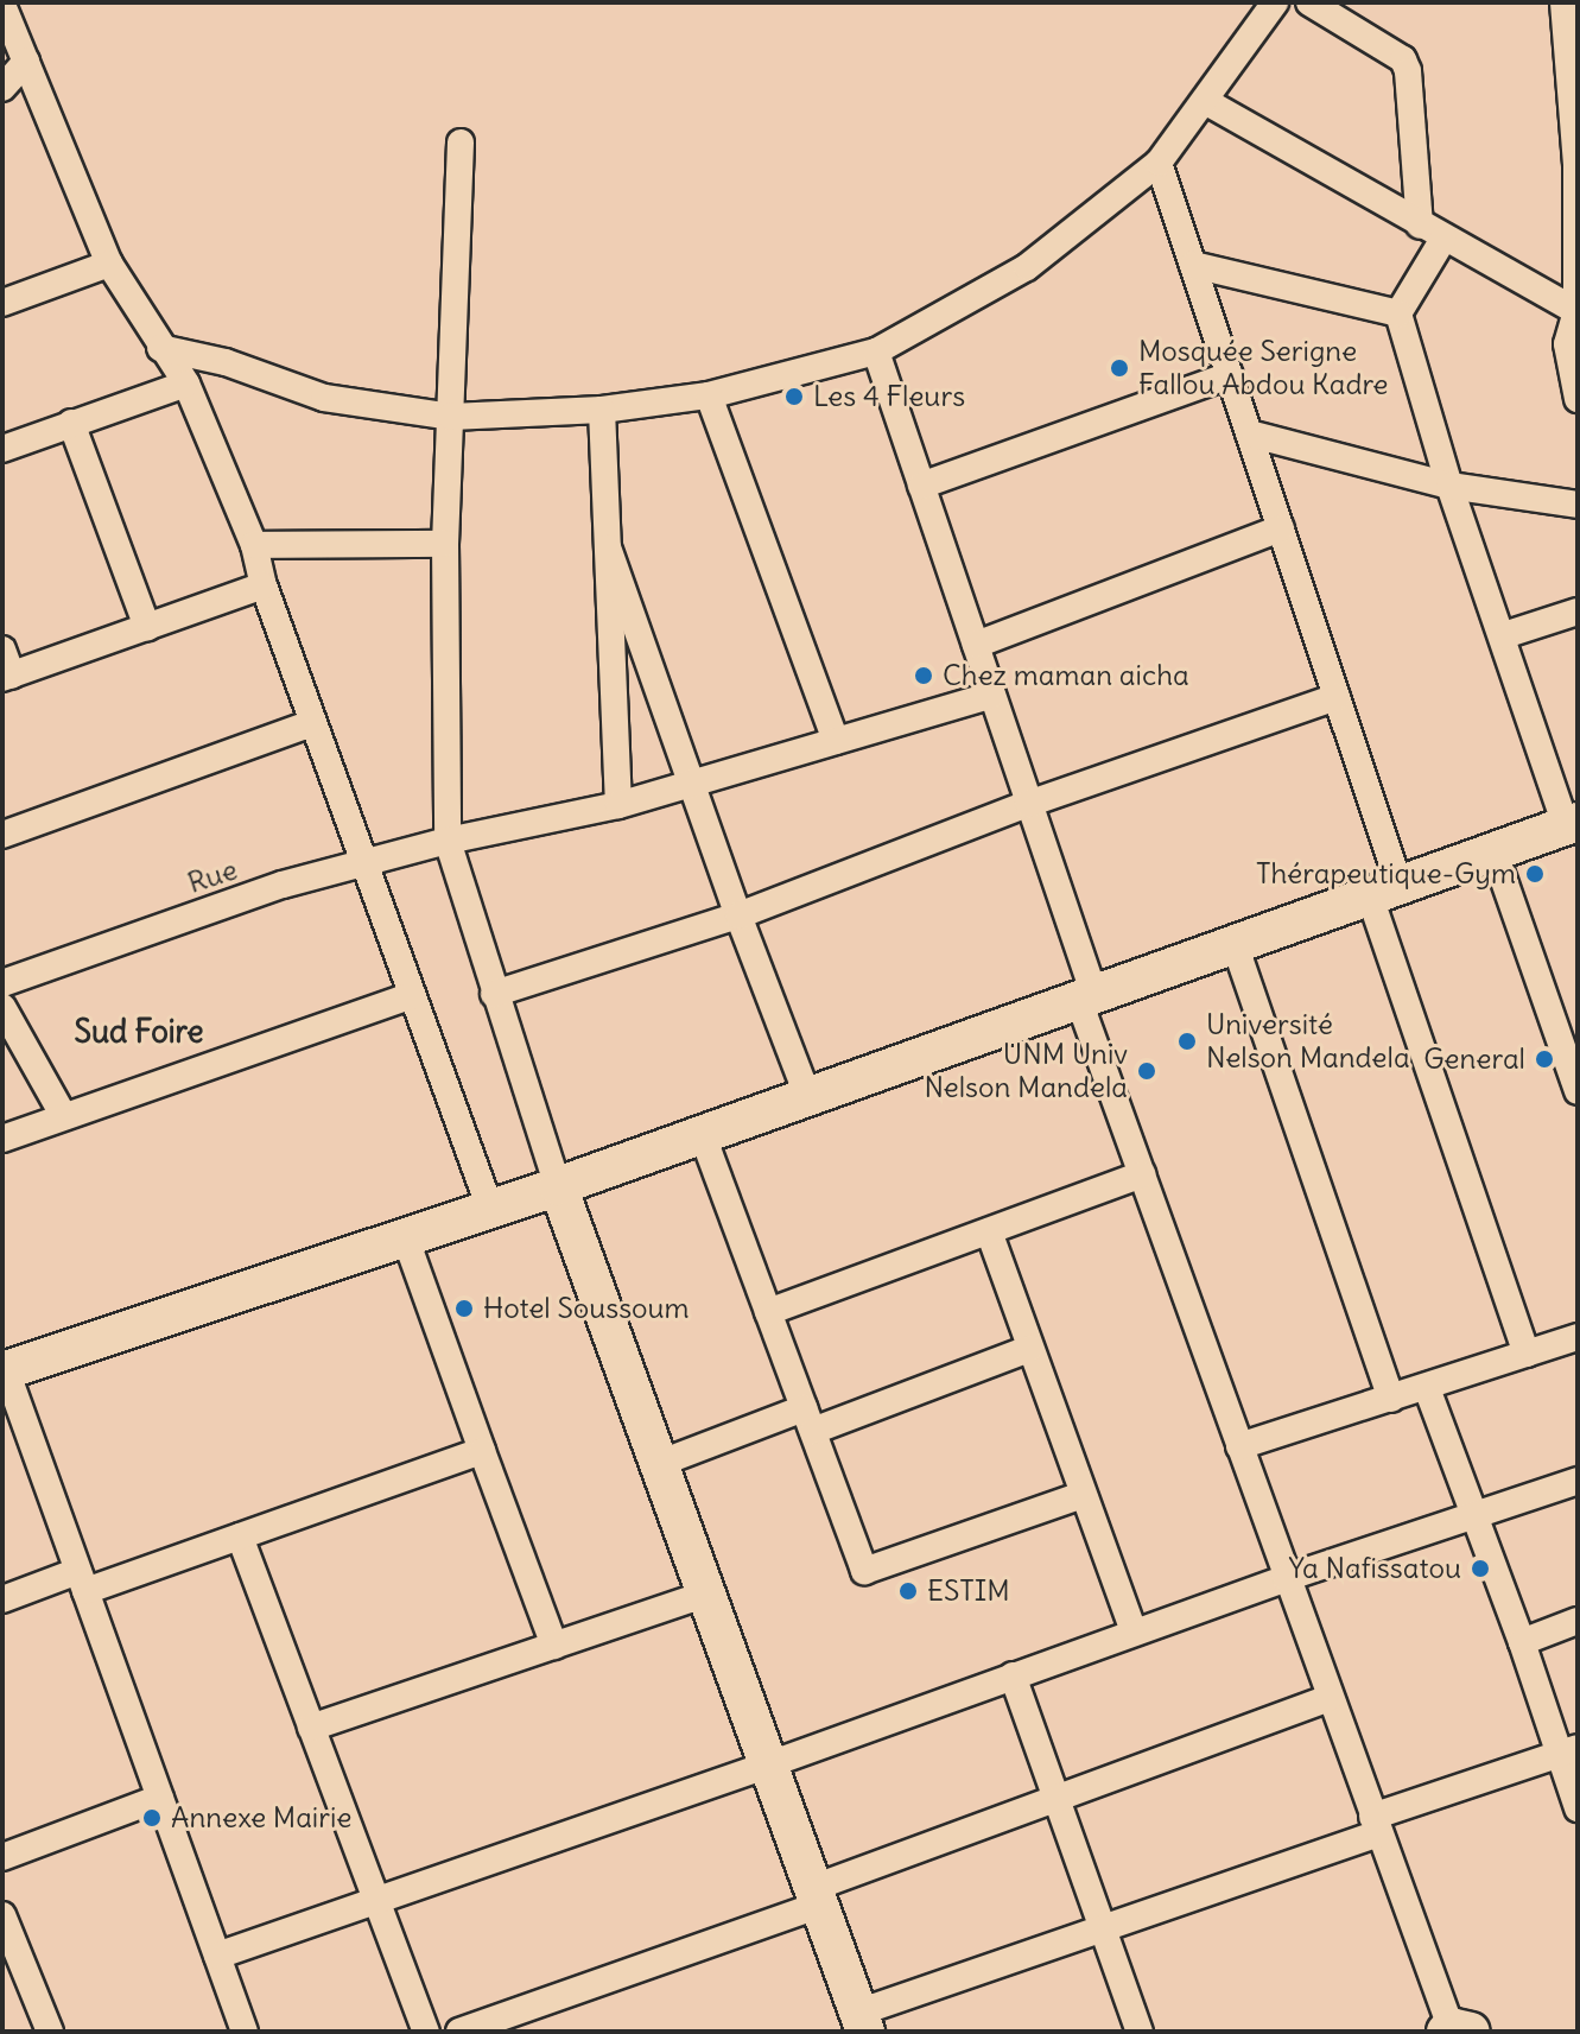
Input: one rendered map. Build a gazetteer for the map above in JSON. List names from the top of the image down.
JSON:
{
  "streets": {
    "street": ["Rue"]
  },
  "districts": ["Sud Foire"],
  "places": [
    "Mosquée Serigne Fallou Abdou Kadre",
    "Les 4 Fleurs",
    "Chez maman aicha",
    "Thérapeutique-Gym",
    "Université Nelson Mandela",
    "General",
    "UNM Univ Nelson Mandela",
    "Hotel Soussoum",
    "Ya Nafissatou",
    "ESTIM",
    "Annexe Mairie"
  ]
}
